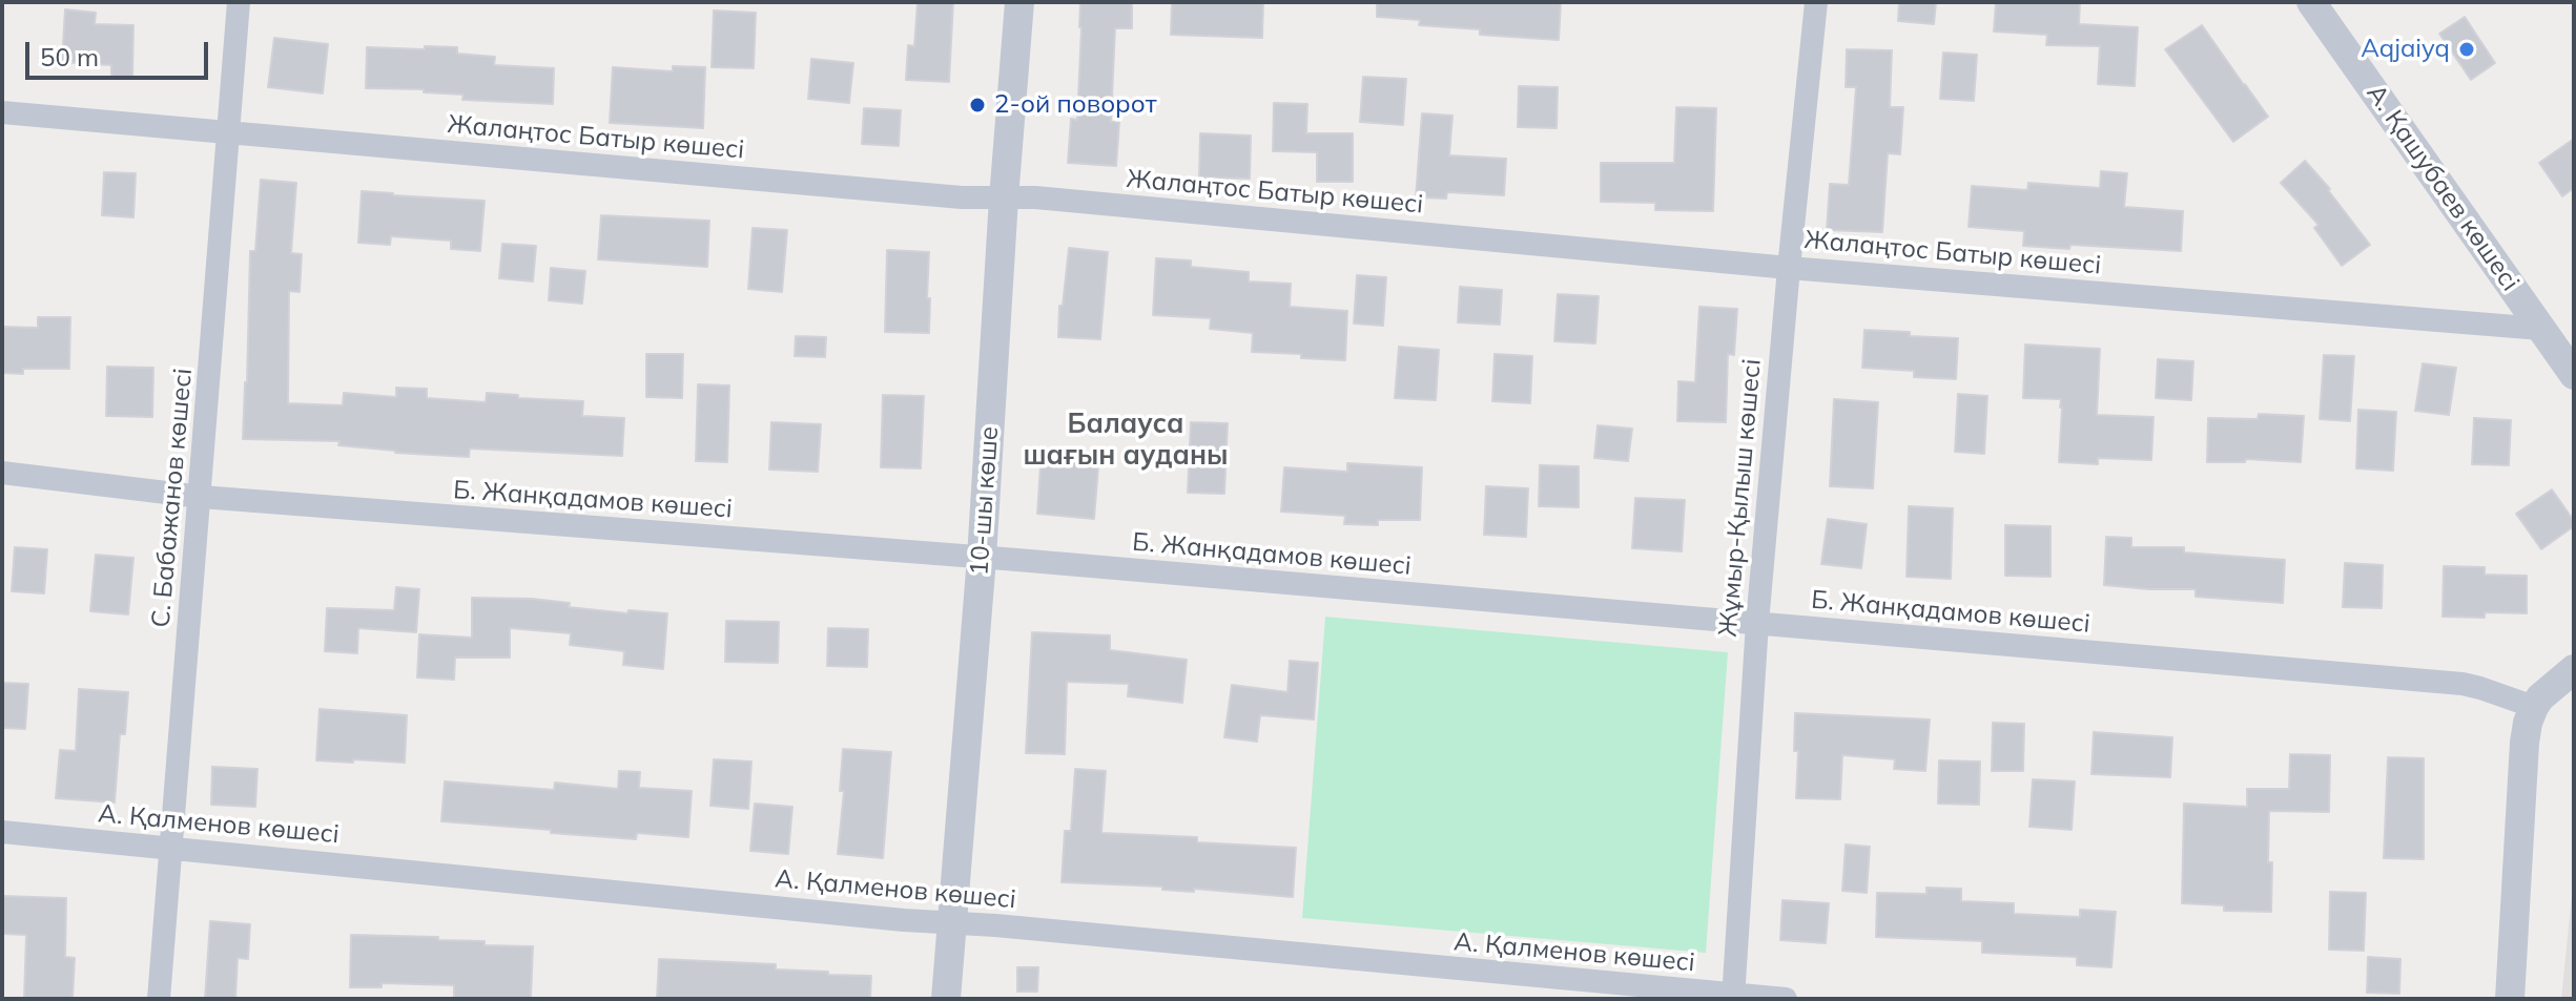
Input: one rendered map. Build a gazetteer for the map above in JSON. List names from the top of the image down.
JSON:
{
  "streets": {
    "street": [
      "Жалаңтос Батыр көшесі",
      "А. Қашубаев көшесі",
      "С. Бабажанов көшесі",
      "Жұмыр-Қылыш көшесі",
      "Б. Жанқадамов көшесі",
      "10-шы көше",
      "А. Қалменов көшесі"
    ]
  },
  "crossings": [
    ["Жалаңтос Батыр көшесі", "А. Қашубаев көшесі"],
    ["Жалаңтос Батыр көшесі", "С. Бабажанов көшесі"],
    ["Жалаңтос Батыр көшесі", "Жұмыр-Қылыш көшесі"],
    ["Жалаңтос Батыр көшесі", "10-шы көше"],
    ["С. Бабажанов көшесі", "Б. Жанқадамов көшесі"],
    ["С. Бабажанов көшесі", "А. Қалменов көшесі"],
    ["Жұмыр-Қылыш көшесі", "Б. Жанқадамов көшесі"],
    ["Жұмыр-Қылыш көшесі", "А. Қалменов көшесі"],
    ["Б. Жанқадамов көшесі", "10-шы көше"],
    ["10-шы көше", "А. Қалменов көшесі"]
  ],
  "districts": ["Балауса шағын ауданы"],
  "places": ["Aqjaiyq", "2-ой поворот"],
  "scale_bar": "50 m"
}
